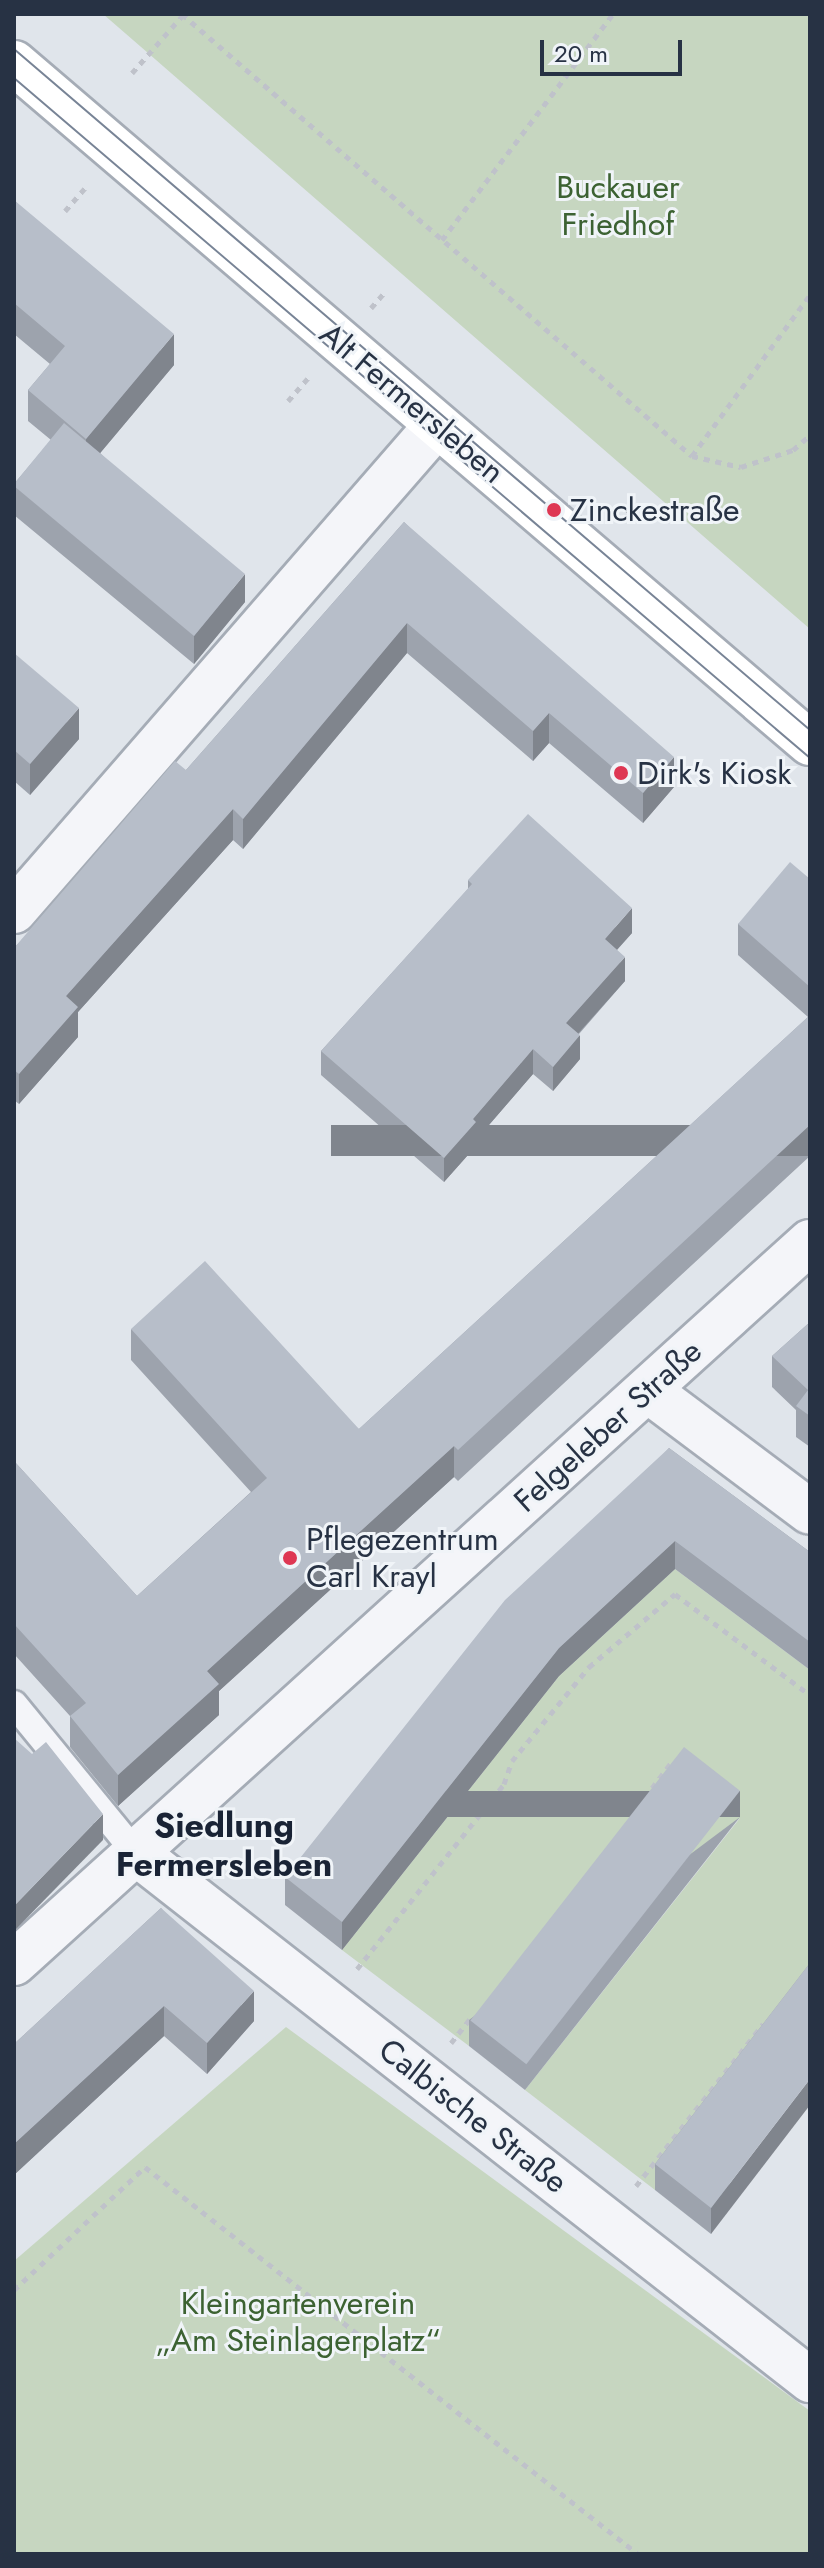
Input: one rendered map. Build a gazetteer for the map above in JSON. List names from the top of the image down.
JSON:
{
  "streets": {
    "main road": ["Alt Fermersleben"],
    "street": ["Felgeleber Straße", "Calbische Straße"]
  },
  "crossings": [
    ["Felgeleber Straße", "Calbische Straße"]
  ],
  "districts": ["Siedlung Fermersleben"],
  "parks": ["Buckauer Friedhof", "Kleingartenverein „Am Steinlagerplatz“"],
  "places": ["Zinckestraße", "Dirk's Kiosk", "Pflegezentrum Carl Krayl"],
  "scale_bar": "20 m"
}
